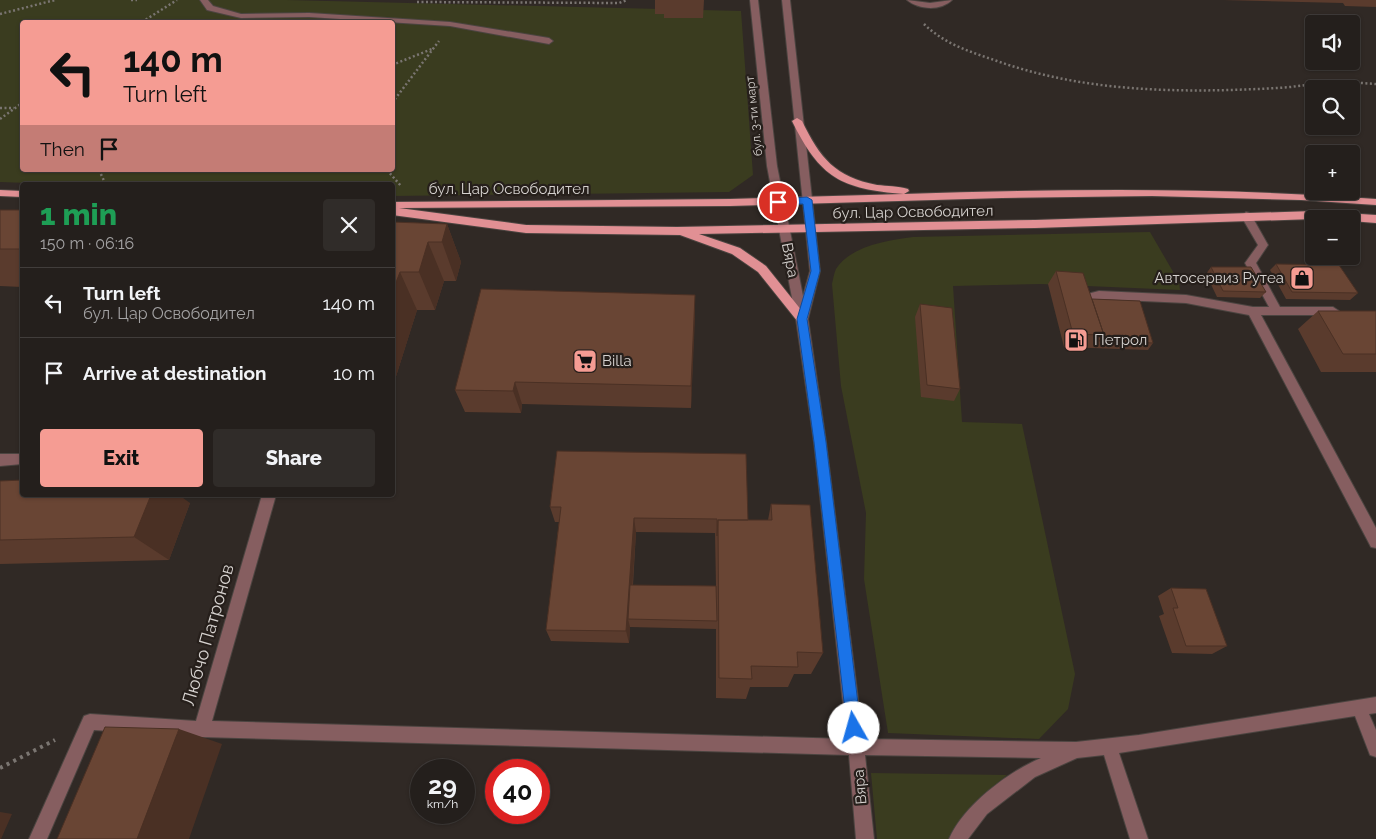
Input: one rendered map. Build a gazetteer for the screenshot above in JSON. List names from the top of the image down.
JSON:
{
  "streets": {
    "main road": ["бул. Цар Освободител"],
    "street": ["бул. 3-ти март", "Вяра", "Любчо Патронов"]
  },
  "crossings": [
    ["бул. 3-ти март", "бул. Цар Освободител"],
    ["бул. 3-ти март", "Вяра"],
    ["бул. Цар Освободител", "Вяра"]
  ],
  "places": {
    "shop": ["Автосервиз Рутеа"],
    "fuel station": ["Петрол"],
    "supermarket": ["Billa"]
  },
  "page": {
    "map_buttons": ["+", "−"],
    "turn": ["140 m", "Turn left"],
    "then": "Then",
    "heading": ["1 min", "150 m · 06:16"],
    "list": [
      {
        "name": "Turn left",
        "note": "бул. Цар Освободител",
        "value": "140 m"
      },
      {
        "name": "Arrive at destination",
        "value": "10 m"
      }
    ],
    "buttons": ["Exit", "Share"],
    "speed": "29 km/h",
    "limit": "40"
  }
}
